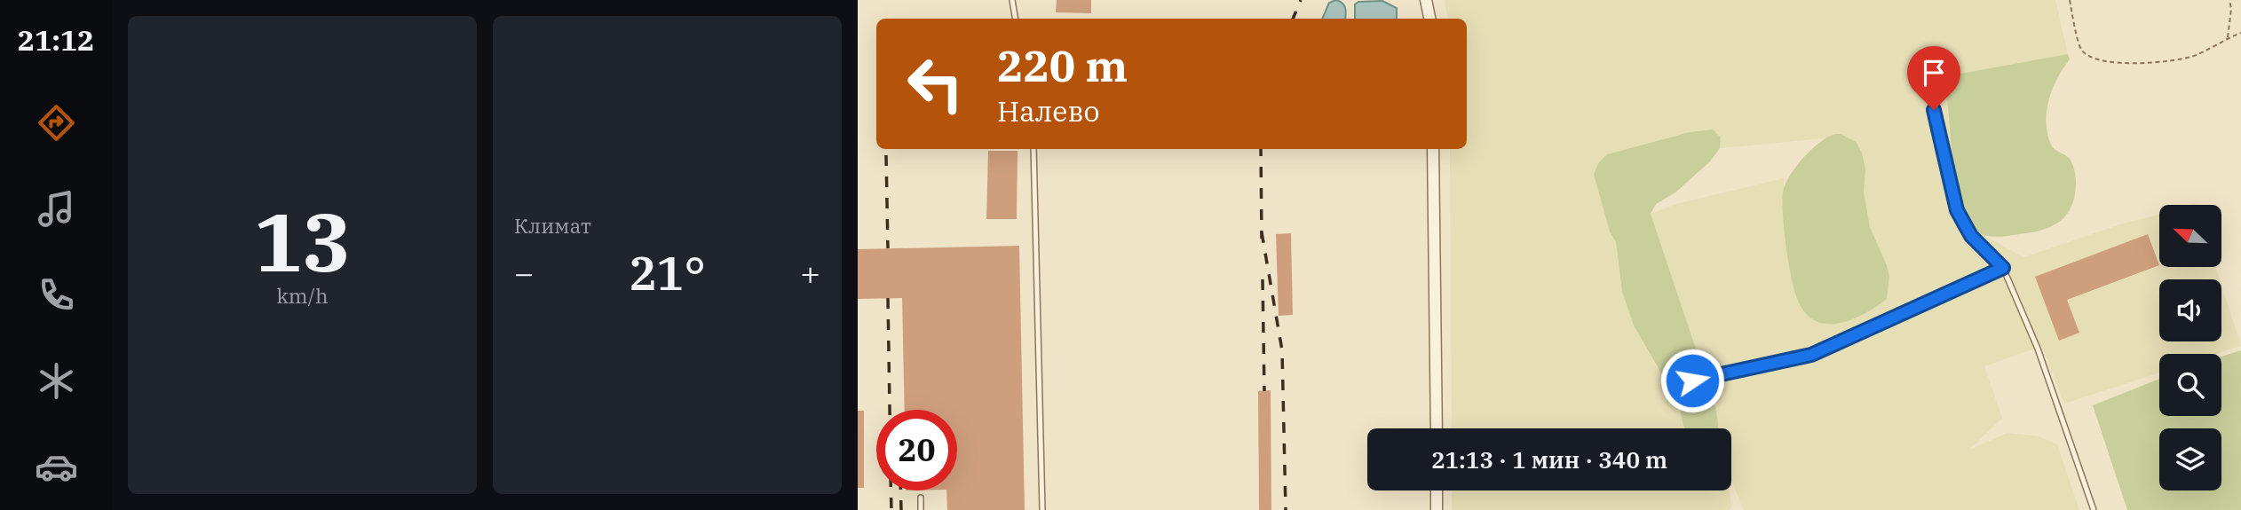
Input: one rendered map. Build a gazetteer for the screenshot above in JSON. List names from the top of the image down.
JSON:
{
  "north": "top left",
  "page": {
    "tabs": "21:12",
    "tile": [
      ["13", "km/h"],
      "Климат"
    ],
    "turn": ["220 m", "Налево"],
    "heat": ["−", "21°", "+"],
    "limit": "20",
    "trip": "21:13 · 1 мин · 340 m"
  }
}
